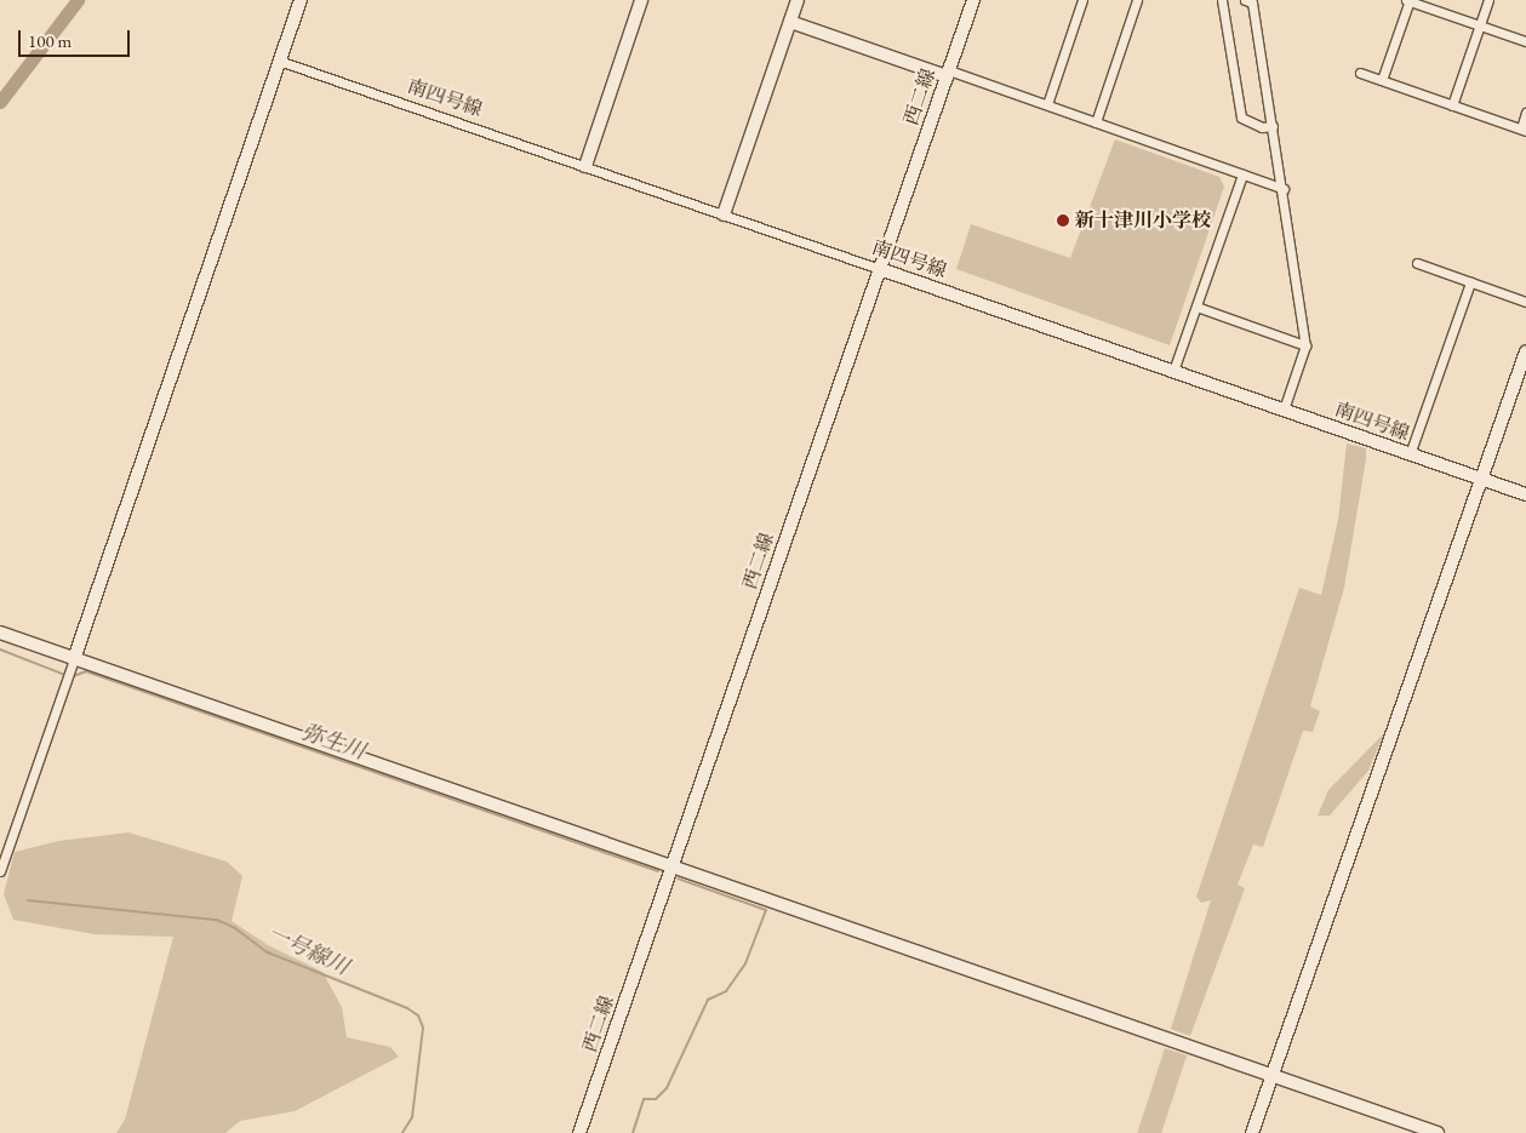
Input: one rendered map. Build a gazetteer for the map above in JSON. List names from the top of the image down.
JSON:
{
  "streets": {
    "street": ["西二線", "南四号線"]
  },
  "crossings": [
    ["西二線", "南四号線"]
  ],
  "water": ["弥生川", "一号線川"],
  "places": ["新十津川小学校"],
  "scale_bar": "100 m"
}
